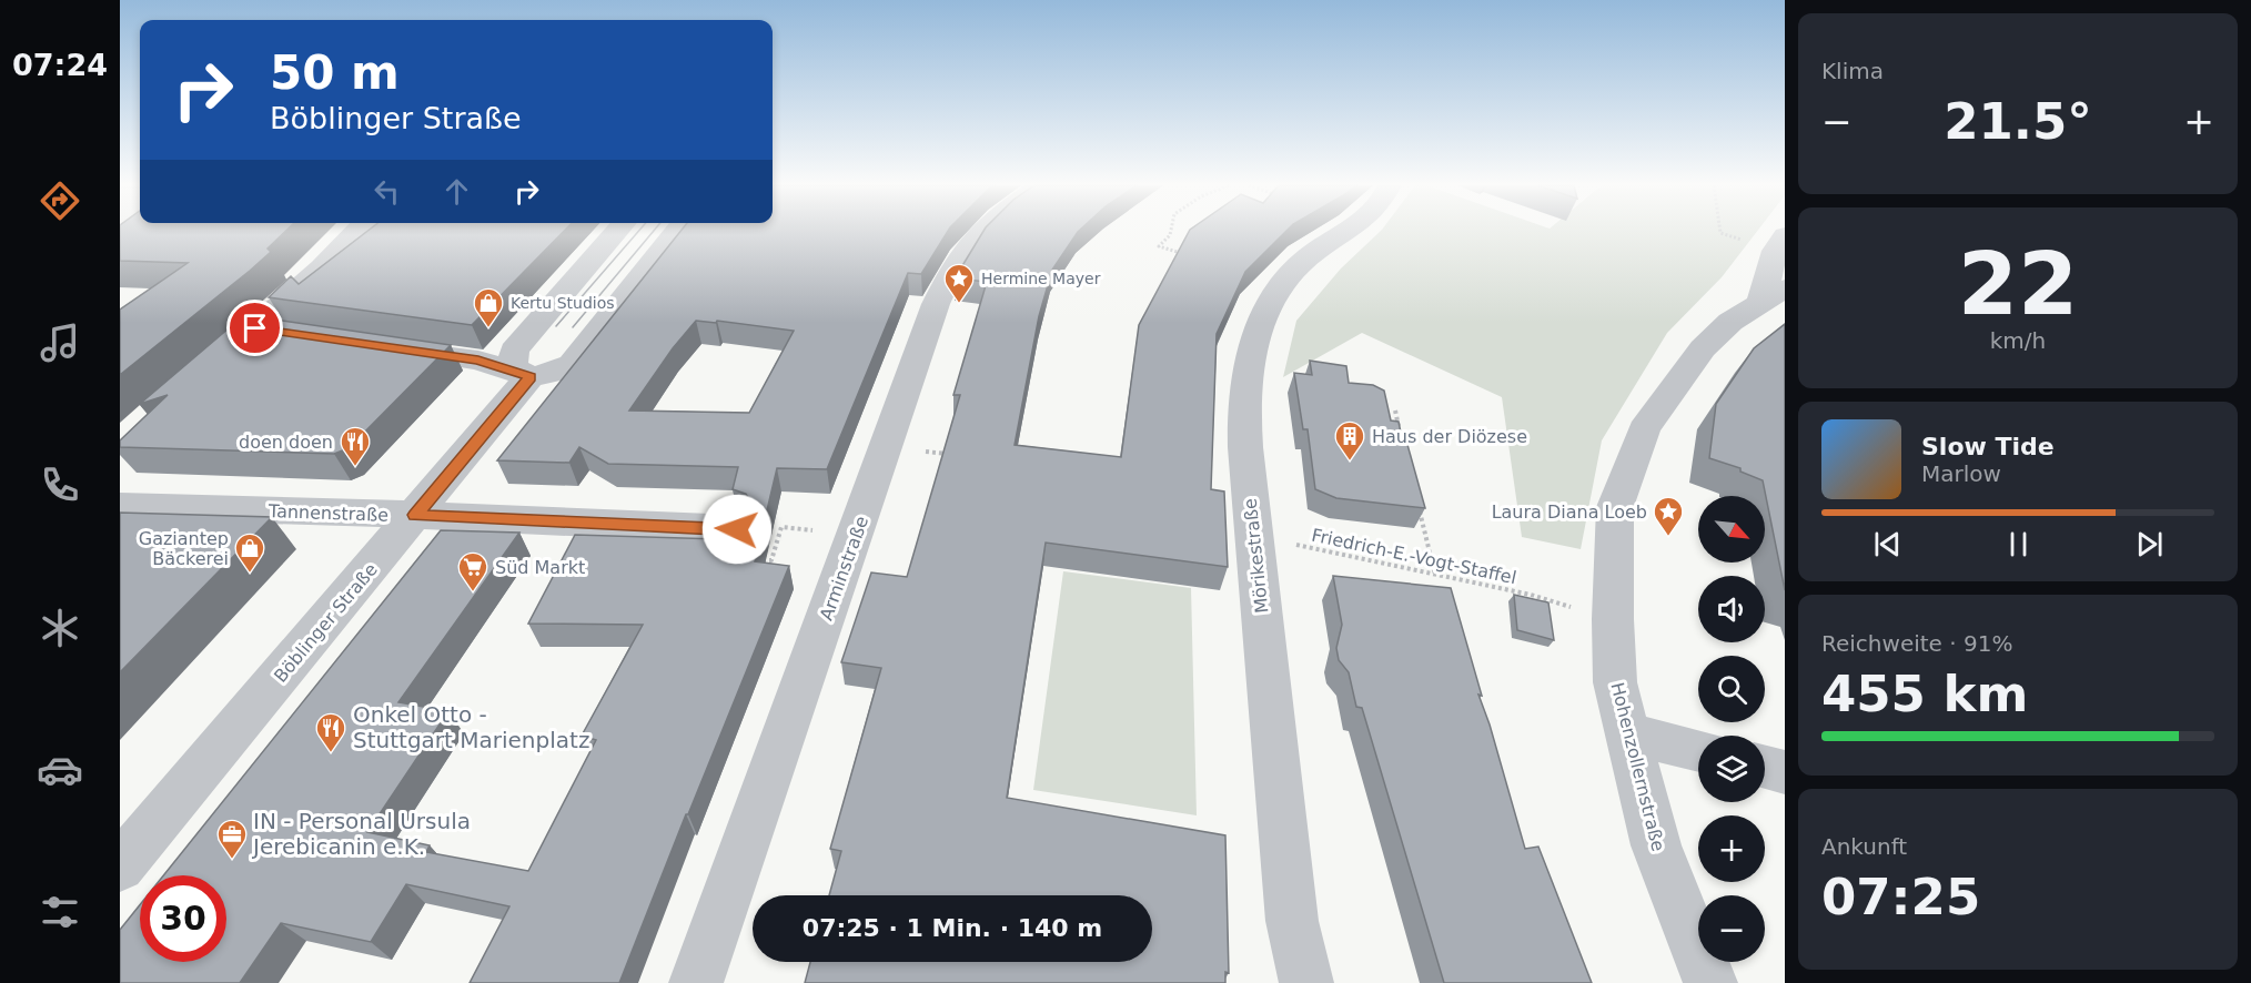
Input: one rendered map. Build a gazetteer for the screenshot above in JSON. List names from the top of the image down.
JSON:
{
  "streets": {
    "street": [
      "Tannenstraße",
      "Mörikestraße",
      "Arminstraße",
      "Böblinger Straße",
      "Hohenzollernstraße"
    ],
    "path": ["Friedrich-E.-Vogt-Staffel"]
  },
  "crossings": [
    ["Tannenstraße", "Böblinger Straße"]
  ],
  "places": {
    "place": ["Hermine Mayer", "Laura Diana Loeb"],
    "shop": ["Kertu Studios", "Gaziantep Bäckerei"],
    "building": ["Haus der Diözese"],
    "restaurant": ["doen doen", "Onkel Otto - Stuttgart Marienplatz"],
    "supermarket": ["Süd Markt"],
    "office": ["IN - Personal Ursula Jerebicanin e.K."]
  },
  "north": "bottom right",
  "page": {
    "tabs": "07:24",
    "tile": [
      "Klima",
      ["22", "km/h"],
      ["Reichweite · 91%", "455 km"],
      ["Ankunft", "07:25"]
    ],
    "turn": ["50 m", "Böblinger Straße"],
    "heat": ["−", "21.5°", "+"],
    "song": ["Slow Tide", "Marlow"],
    "map_buttons": ["+", "−"],
    "limit": "30",
    "trip": "07:25 · 1 Min. · 140 m"
  }
}
